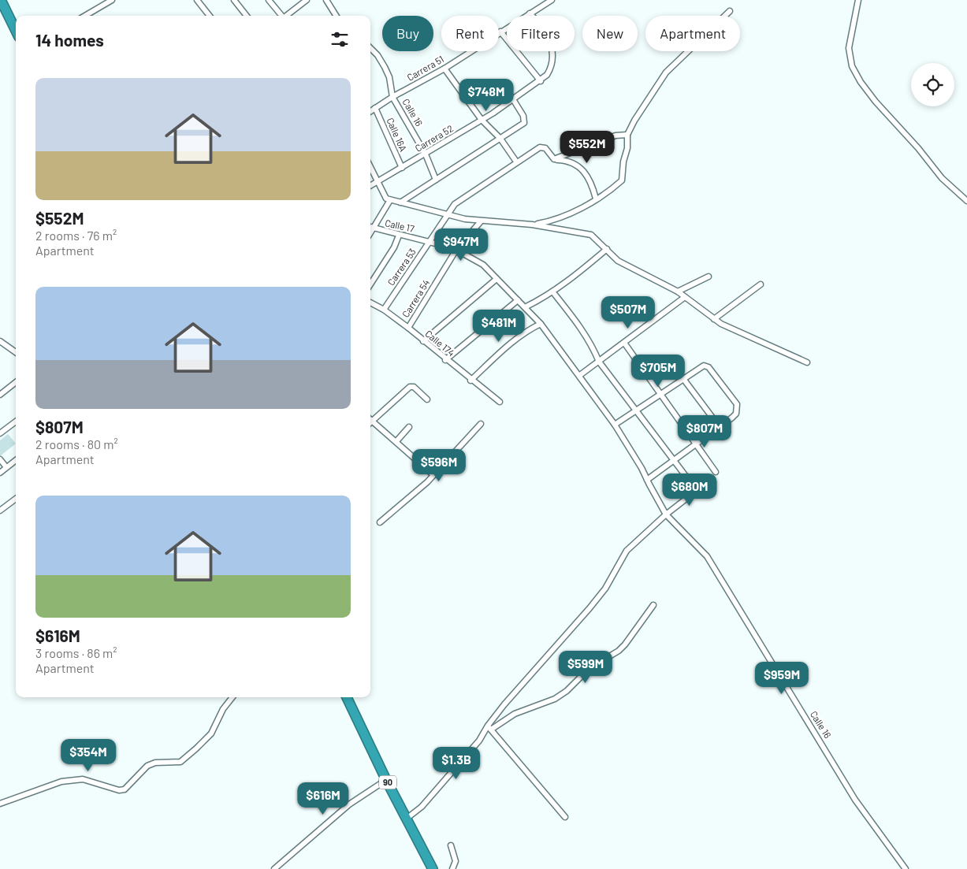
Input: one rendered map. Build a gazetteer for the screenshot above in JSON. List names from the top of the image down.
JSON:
{
  "streets": {
    "highway": ["90"],
    "street": [
      "Carrera 51",
      "Calle 16",
      "Calle 16A",
      "Carrera 52",
      "Calle 17",
      "Carrera 53",
      "Carrera 54",
      "Calle 174"
    ]
  },
  "crossings": [
    ["Carrera 51", "Calle 16"],
    ["Carrera 51", "Calle 16A"],
    ["Carrera 51", "Carrera 52"],
    ["Calle 16", "Carrera 52"],
    ["Calle 16", "Calle 17"],
    ["Calle 16A", "Carrera 52"],
    ["Calle 17", "Carrera 53"],
    ["Calle 17", "Carrera 54"],
    ["Carrera 53", "Calle 174"],
    ["Carrera 54", "Calle 174"]
  ],
  "page": {
    "chip": [
      "Buy",
      "Rent",
      "Filters",
      "New",
      "Apartment"
    ],
    "heading": "14 homes",
    "list": [
      {
        "name": "$552M",
        "note": "2 rooms · 76 m² · Apartment"
      },
      {
        "name": "$807M",
        "note": "2 rooms · 80 m² · Apartment"
      },
      {
        "name": "$616M",
        "note": "3 rooms · 86 m² · Apartment"
      }
    ],
    "price": [
      "$748M",
      "$552M",
      "$947M",
      "$507M",
      "$481M",
      "$705M",
      "$807M",
      "$596M",
      "$680M",
      "$599M",
      "$959M",
      "$354M",
      "$1.3B",
      "$616M"
    ]
  }
}
